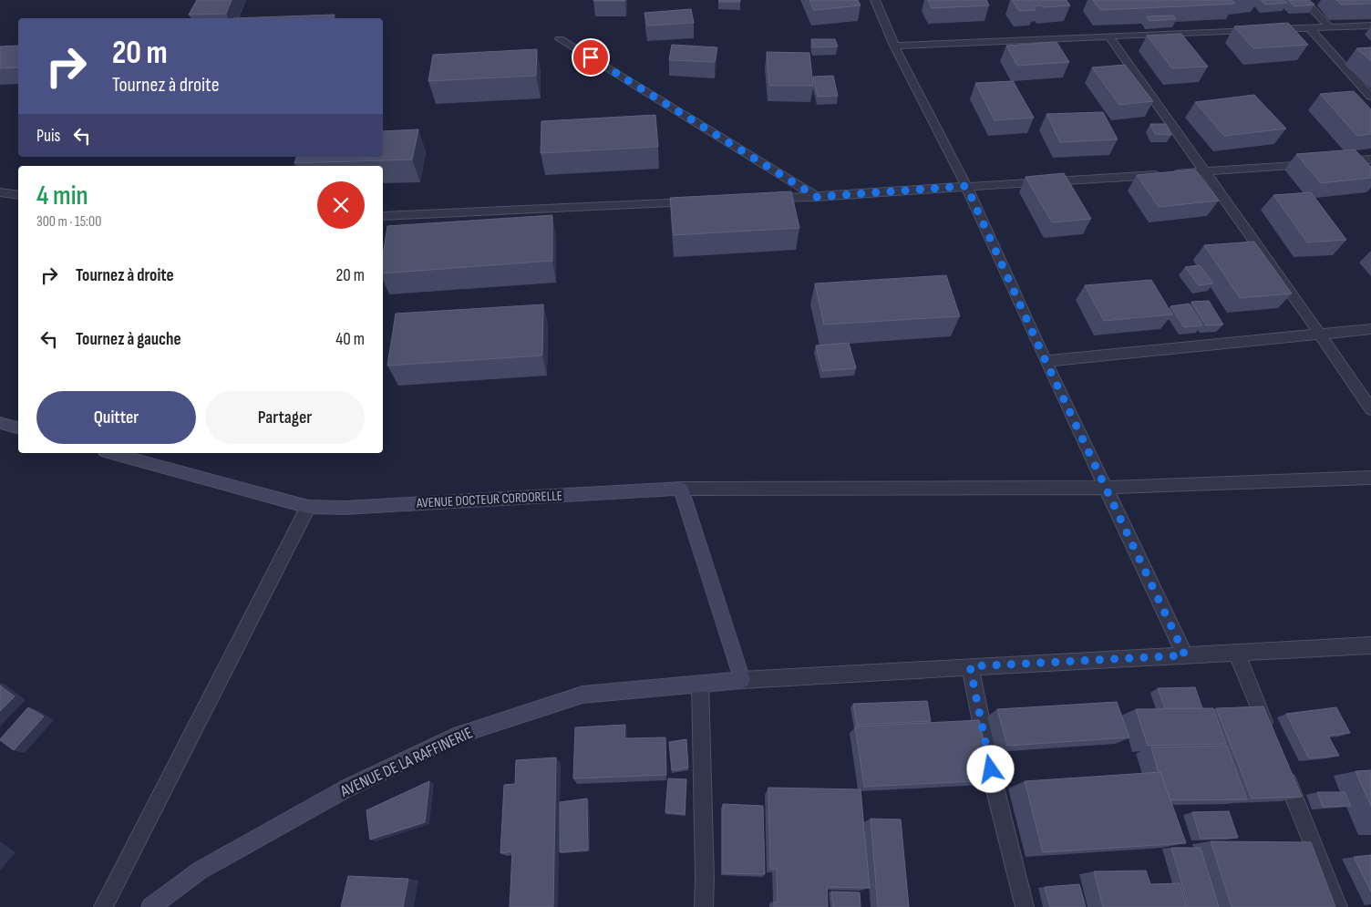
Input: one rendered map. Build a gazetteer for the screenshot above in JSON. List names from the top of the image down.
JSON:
{
  "streets": {
    "street": ["AVENUE DOCTEUR CORDORELLE", "AVENUE DE LA RAFFINERIE"]
  },
  "page": {
    "turn": ["20 m", "Tournez à droite"],
    "then": "Puis",
    "heading": ["4 min", "300 m · 15:00"],
    "list": [
      {
        "name": "Tournez à droite",
        "value": "20 m"
      },
      {
        "name": "Tournez à gauche",
        "value": "40 m"
      }
    ],
    "buttons": ["Quitter", "Partager"]
  }
}
